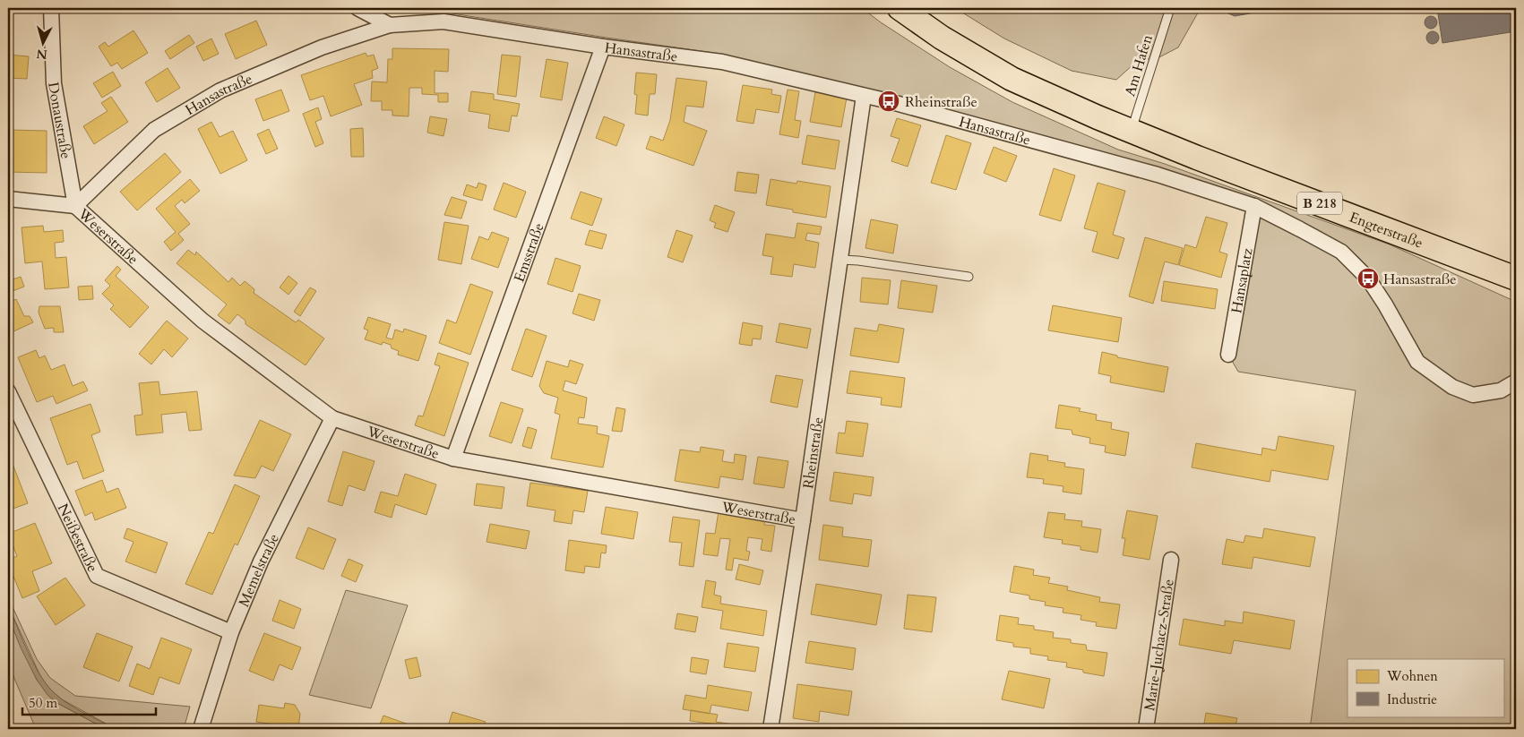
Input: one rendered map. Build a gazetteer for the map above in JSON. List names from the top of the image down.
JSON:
{
  "streets": {
    "main road": ["B 218", "Engterstraße"],
    "street": [
      "Hansastraße",
      "Donaustraße",
      "Weserstraße",
      "Emsstraße",
      "Hansaplatz",
      "Rheinstraße",
      "Neißestraße",
      "Memelstraße",
      "Marie-Juchacz-Straße"
    ],
    "lane": ["Am Hafen"]
  },
  "crossings": [
    ["Hansastraße", "Donaustraße"],
    ["Hansastraße", "Weserstraße"],
    ["Hansastraße", "Emsstraße"],
    ["Hansastraße", "Hansaplatz"],
    ["Hansastraße", "Rheinstraße"],
    ["Am Hafen", "B 218"],
    ["Am Hafen", "Engterstraße"],
    ["Donaustraße", "Weserstraße"],
    ["B 218", "Engterstraße"],
    ["Weserstraße", "Emsstraße"],
    ["Weserstraße", "Rheinstraße"],
    ["Weserstraße", "Memelstraße"],
    ["Neißestraße", "Memelstraße"]
  ],
  "places": {
    "bus stop": ["Rheinstraße", "Hansastraße"]
  },
  "legend": ["Wohnen", "Industrie"],
  "scale_bar": "50 m",
  "north": "bottom"
}
